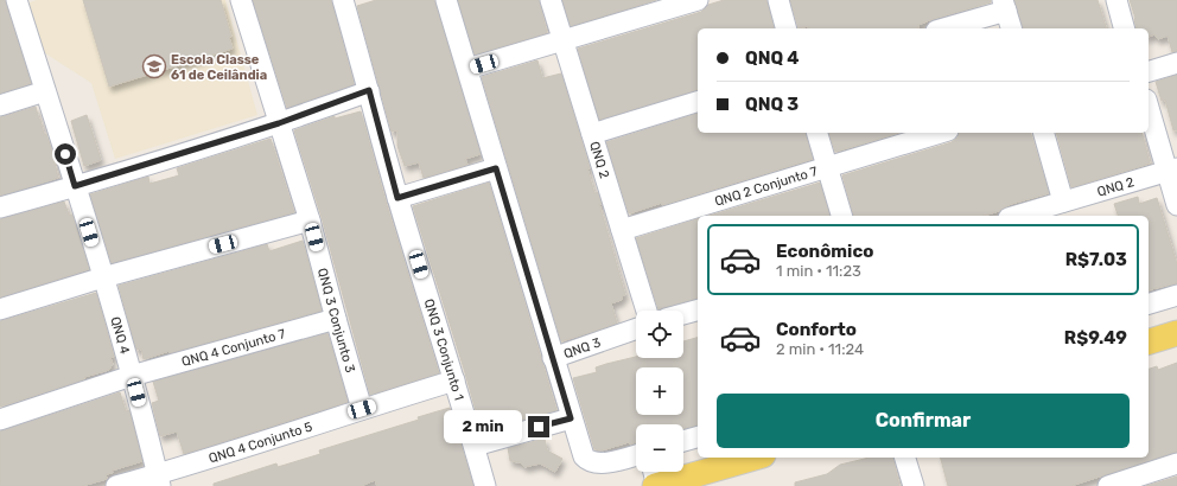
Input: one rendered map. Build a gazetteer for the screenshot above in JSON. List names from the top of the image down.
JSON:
{
  "streets": {
    "street": [
      "QNQ 2",
      "QNQ 2 Conjunto 7",
      "QNQ 3 Conjunto 3",
      "QNQ 4",
      "QNQ 4 Conjunto 7",
      "QNQ 3",
      "QNQ 3 Conjunto 1",
      "QNQ 4 Conjunto 5"
    ]
  },
  "crossings": [
    ["QNQ 2", "QNQ 2 Conjunto 7"],
    ["QNQ 3 Conjunto 3", "QNQ 4 Conjunto 7"],
    ["QNQ 3 Conjunto 3", "QNQ 4 Conjunto 5"],
    ["QNQ 4", "QNQ 4 Conjunto 7"],
    ["QNQ 4", "QNQ 4 Conjunto 5"]
  ],
  "places": {
    "school or university": ["Escola Classe 61 de Ceilândia"]
  },
  "page": {
    "banner": ["QNQ 4", "QNQ 3"],
    "list": [
      {
        "name": "Econômico",
        "note": "1 min · 11:23",
        "value": "R$7.03"
      },
      {
        "name": "Conforto",
        "note": "2 min · 11:24",
        "value": "R$9.49"
      }
    ],
    "map_buttons": ["+", "−"],
    "buttons": "Confirmar",
    "bubble": "2 min"
  }
}
